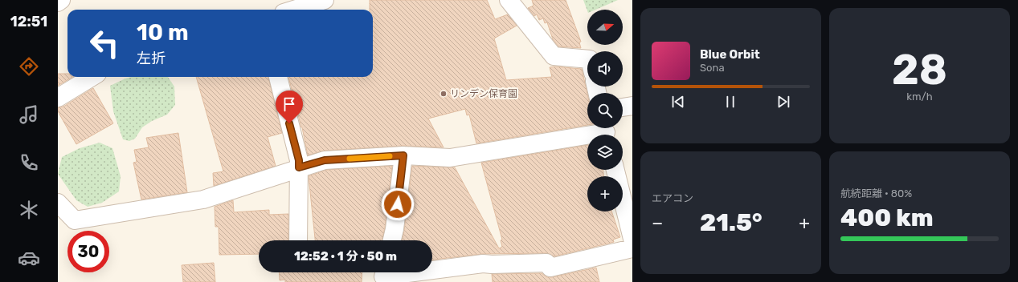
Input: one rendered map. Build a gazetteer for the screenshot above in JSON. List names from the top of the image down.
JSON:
{
  "places": ["リンデン保育園"],
  "north": "right",
  "page": {
    "tabs": "12:51",
    "tile": [
      ["28", "km/h"],
      "エアコン",
      ["航続距離 · 80%", "400 km"]
    ],
    "map_buttons": "+",
    "turn": ["10 m", "左折"],
    "song": ["Blue Orbit", "Sona"],
    "heat": ["−", "21.5°", "+"],
    "limit": "30",
    "trip": "12:52 · 1 分 · 50 m"
  }
}
